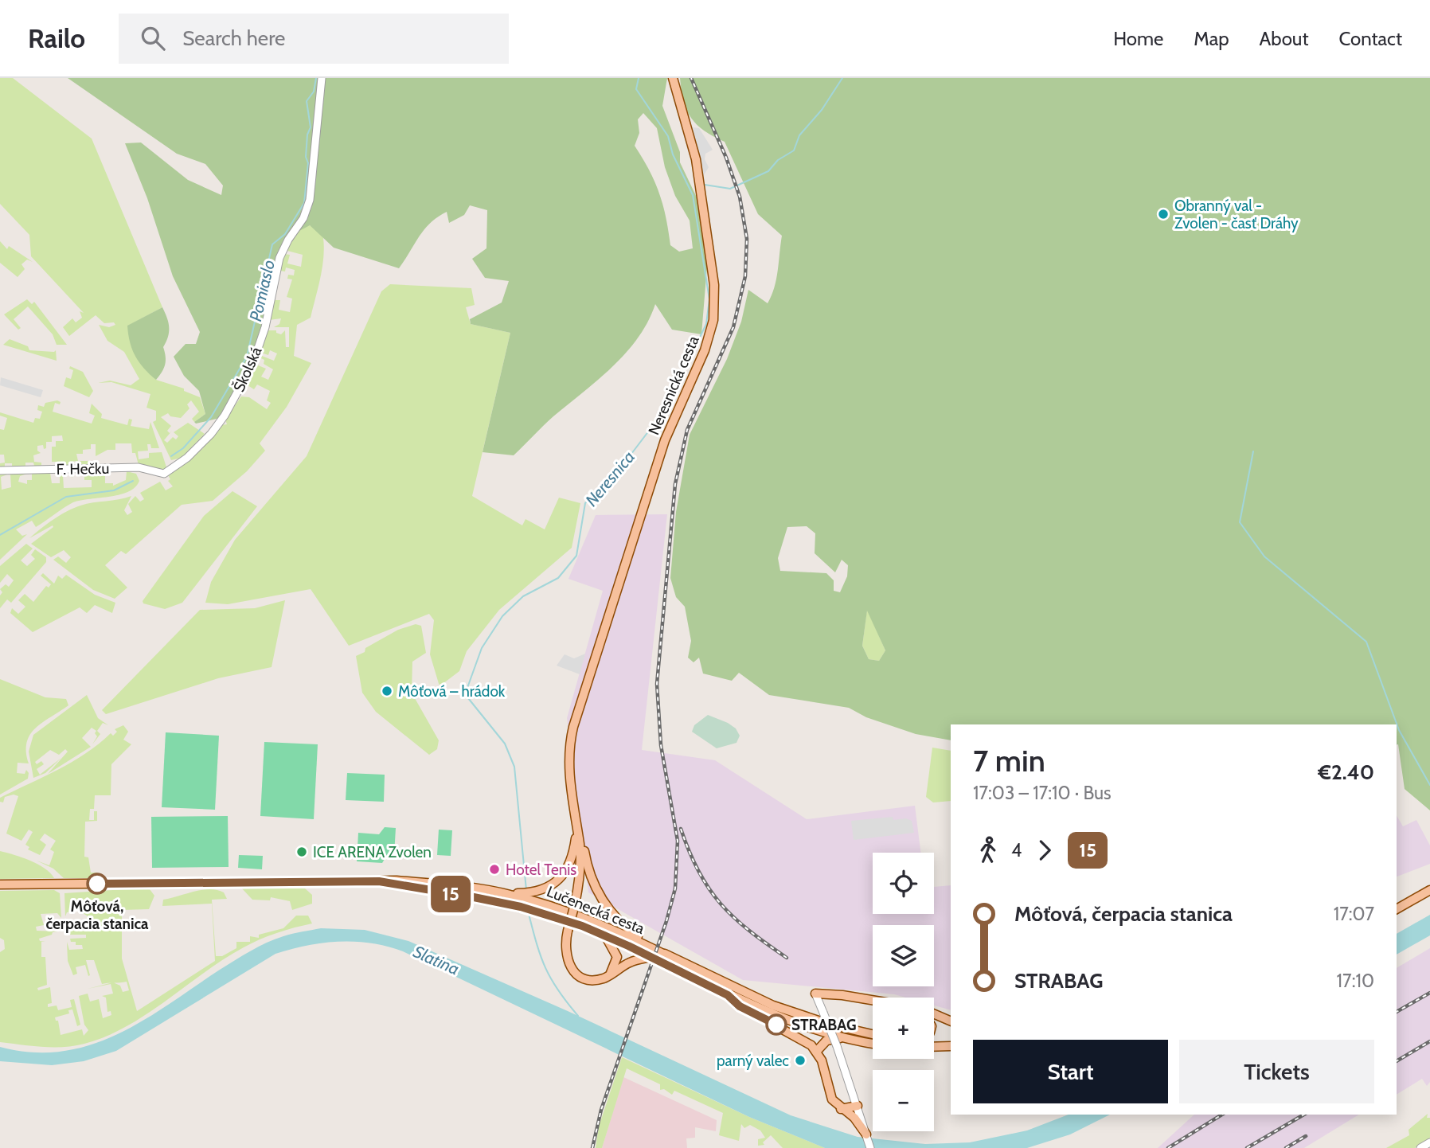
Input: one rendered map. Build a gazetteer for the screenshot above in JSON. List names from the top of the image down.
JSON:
{
  "streets": {
    "main road": ["Neresnická cesta", "Lučenecká cesta"],
    "street": ["Školská", "F. Hečku"]
  },
  "crossings": [
    ["Školská", "F. Hečku"]
  ],
  "water": ["Pomiaslo", "Neresnica", "Slatina"],
  "places": [
    "Obranný val - Zvolen - časť Dráhy",
    "Môťová – hrádok",
    "ICE ARENA Zvolen",
    "Hotel Tenis",
    "Môťová, čerpacia stanica",
    "STRABAG",
    "parný valec"
  ],
  "lines": ["bus line 15"],
  "page": {
    "header": "Railo",
    "search": "Search here",
    "nav": [
      "Home",
      "Map",
      "About",
      "Contact"
    ],
    "on_map": "15",
    "heading": ["7 min", "17:03 – 17:10 · Bus", "€2.40"],
    "legs": ["4", "15"],
    "map_buttons": ["+", "−"],
    "list": [
      {
        "name": "Môťová, čerpacia stanica",
        "value": "17:07"
      },
      {
        "name": "STRABAG",
        "value": "17:10"
      }
    ],
    "buttons": ["Start", "Tickets"]
  }
}
